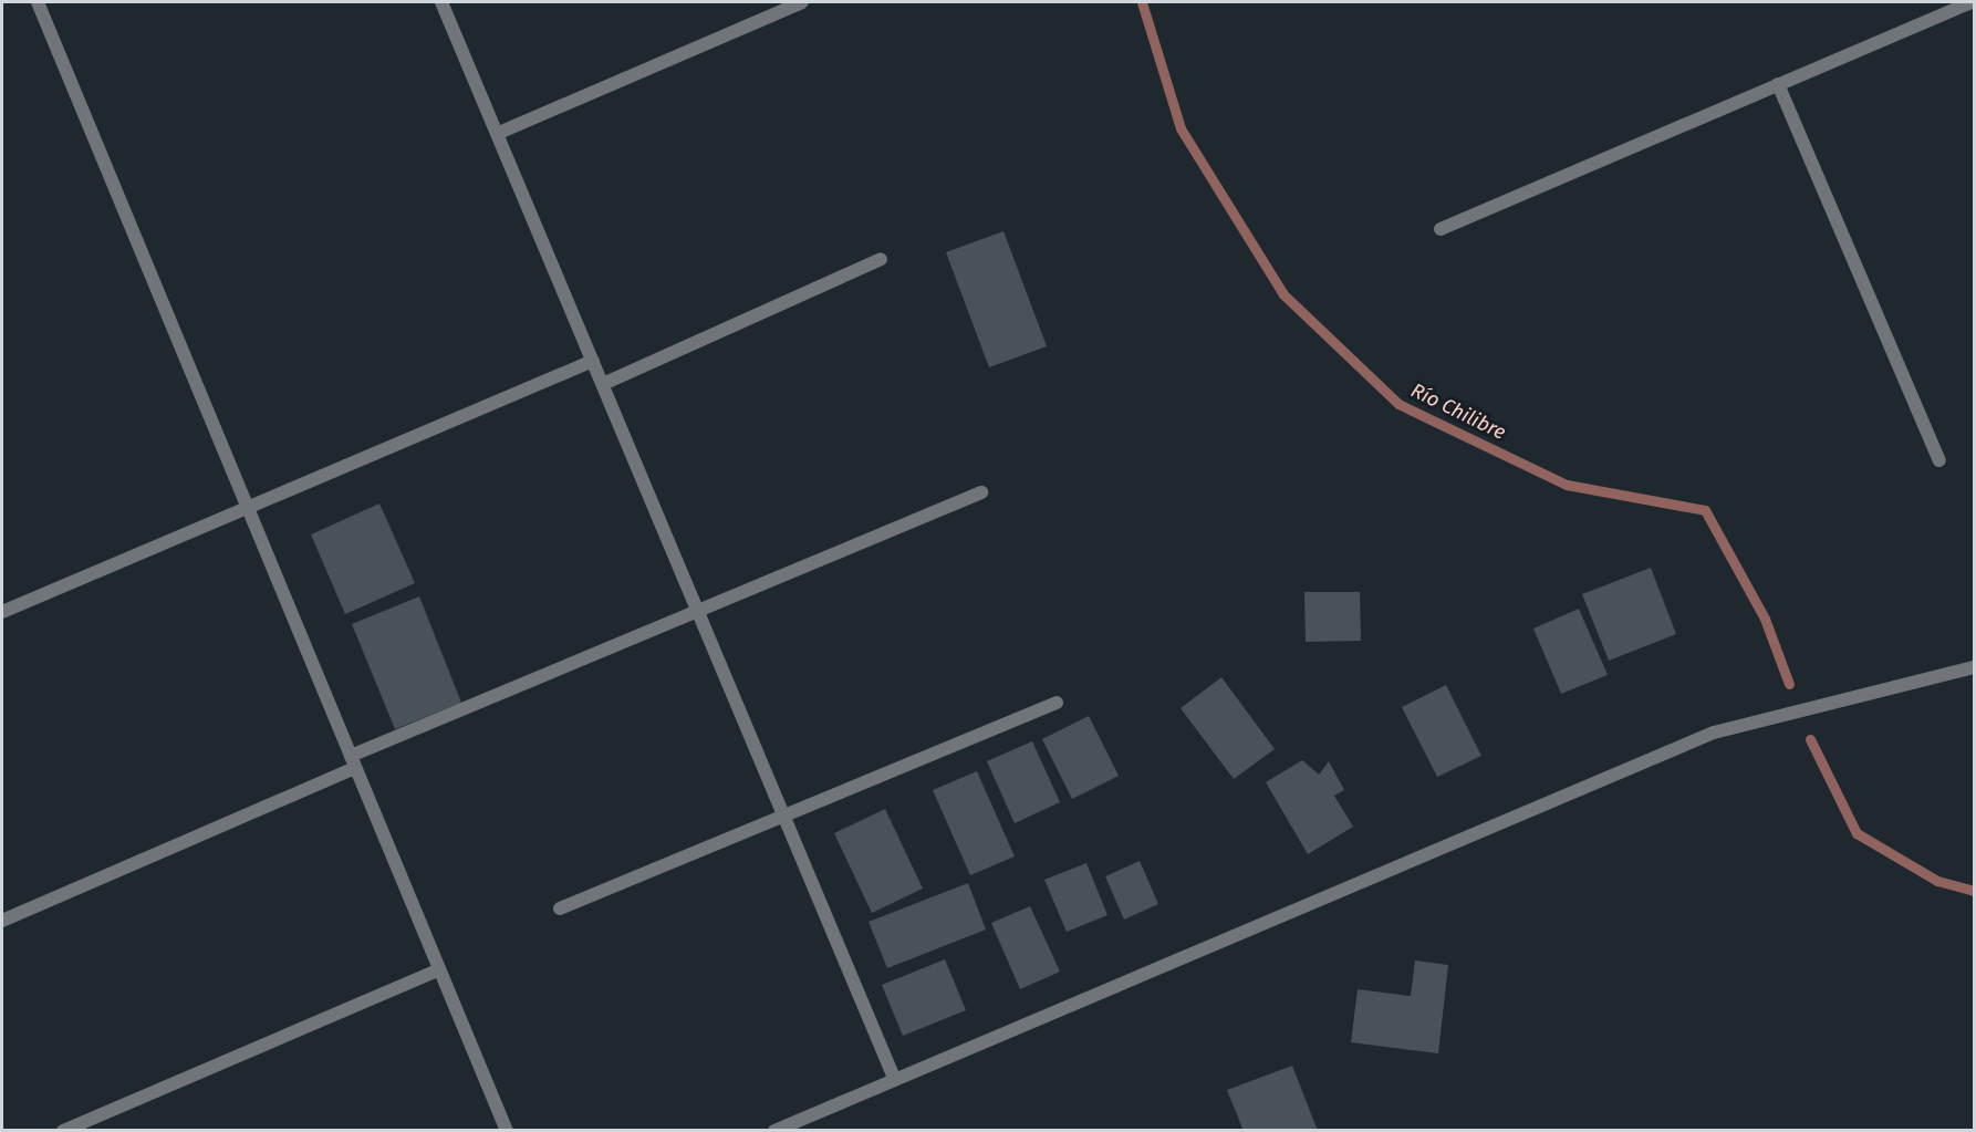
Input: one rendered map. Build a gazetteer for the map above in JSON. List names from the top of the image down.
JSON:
{
  "water": ["Río Chilibre"]
}
